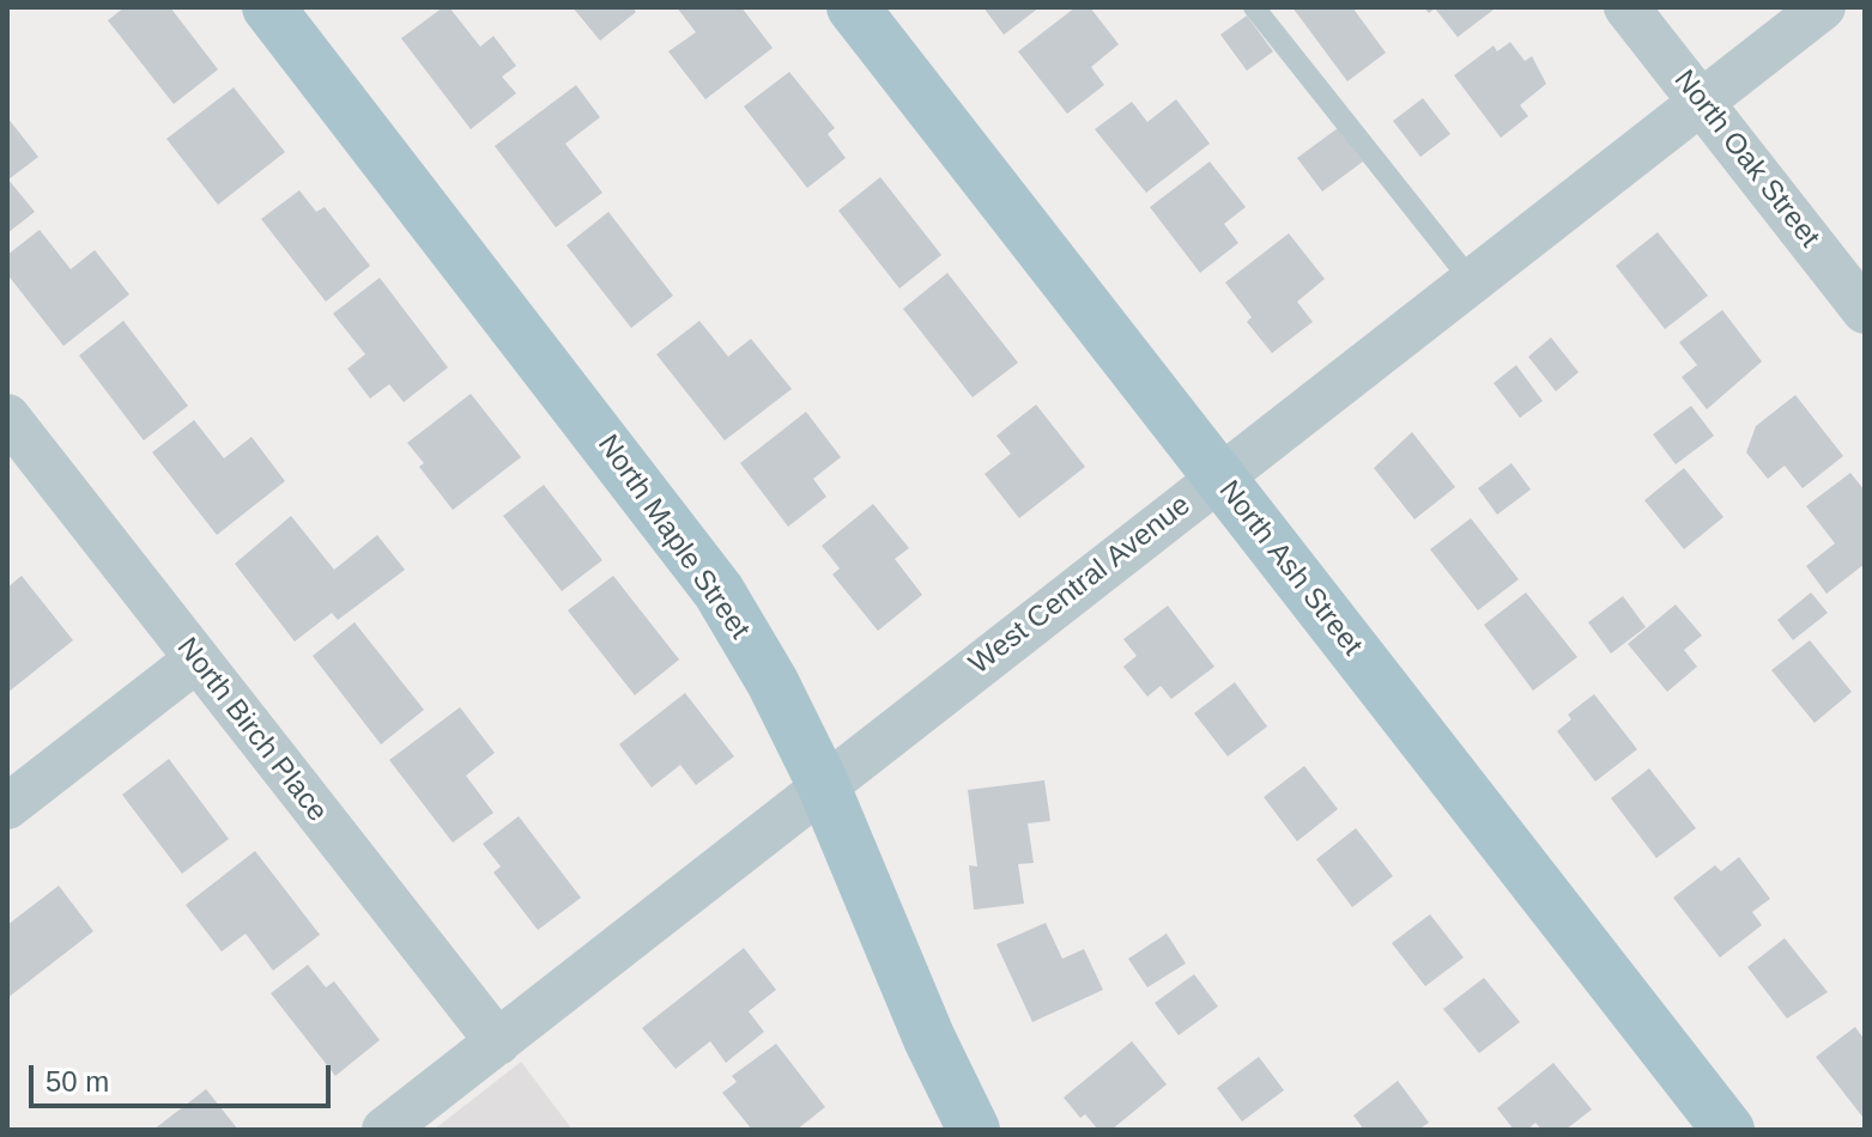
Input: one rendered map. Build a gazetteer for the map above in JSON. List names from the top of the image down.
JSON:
{
  "streets": {
    "main road": ["North Maple Street", "North Ash Street"],
    "street": ["North Oak Street", "West Central Avenue", "North Birch Place"]
  },
  "crossings": [
    ["North Oak Street", "West Central Avenue"],
    ["North Maple Street", "West Central Avenue"],
    ["North Ash Street", "West Central Avenue"],
    ["West Central Avenue", "North Birch Place"]
  ],
  "scale_bar": "50 m"
}
